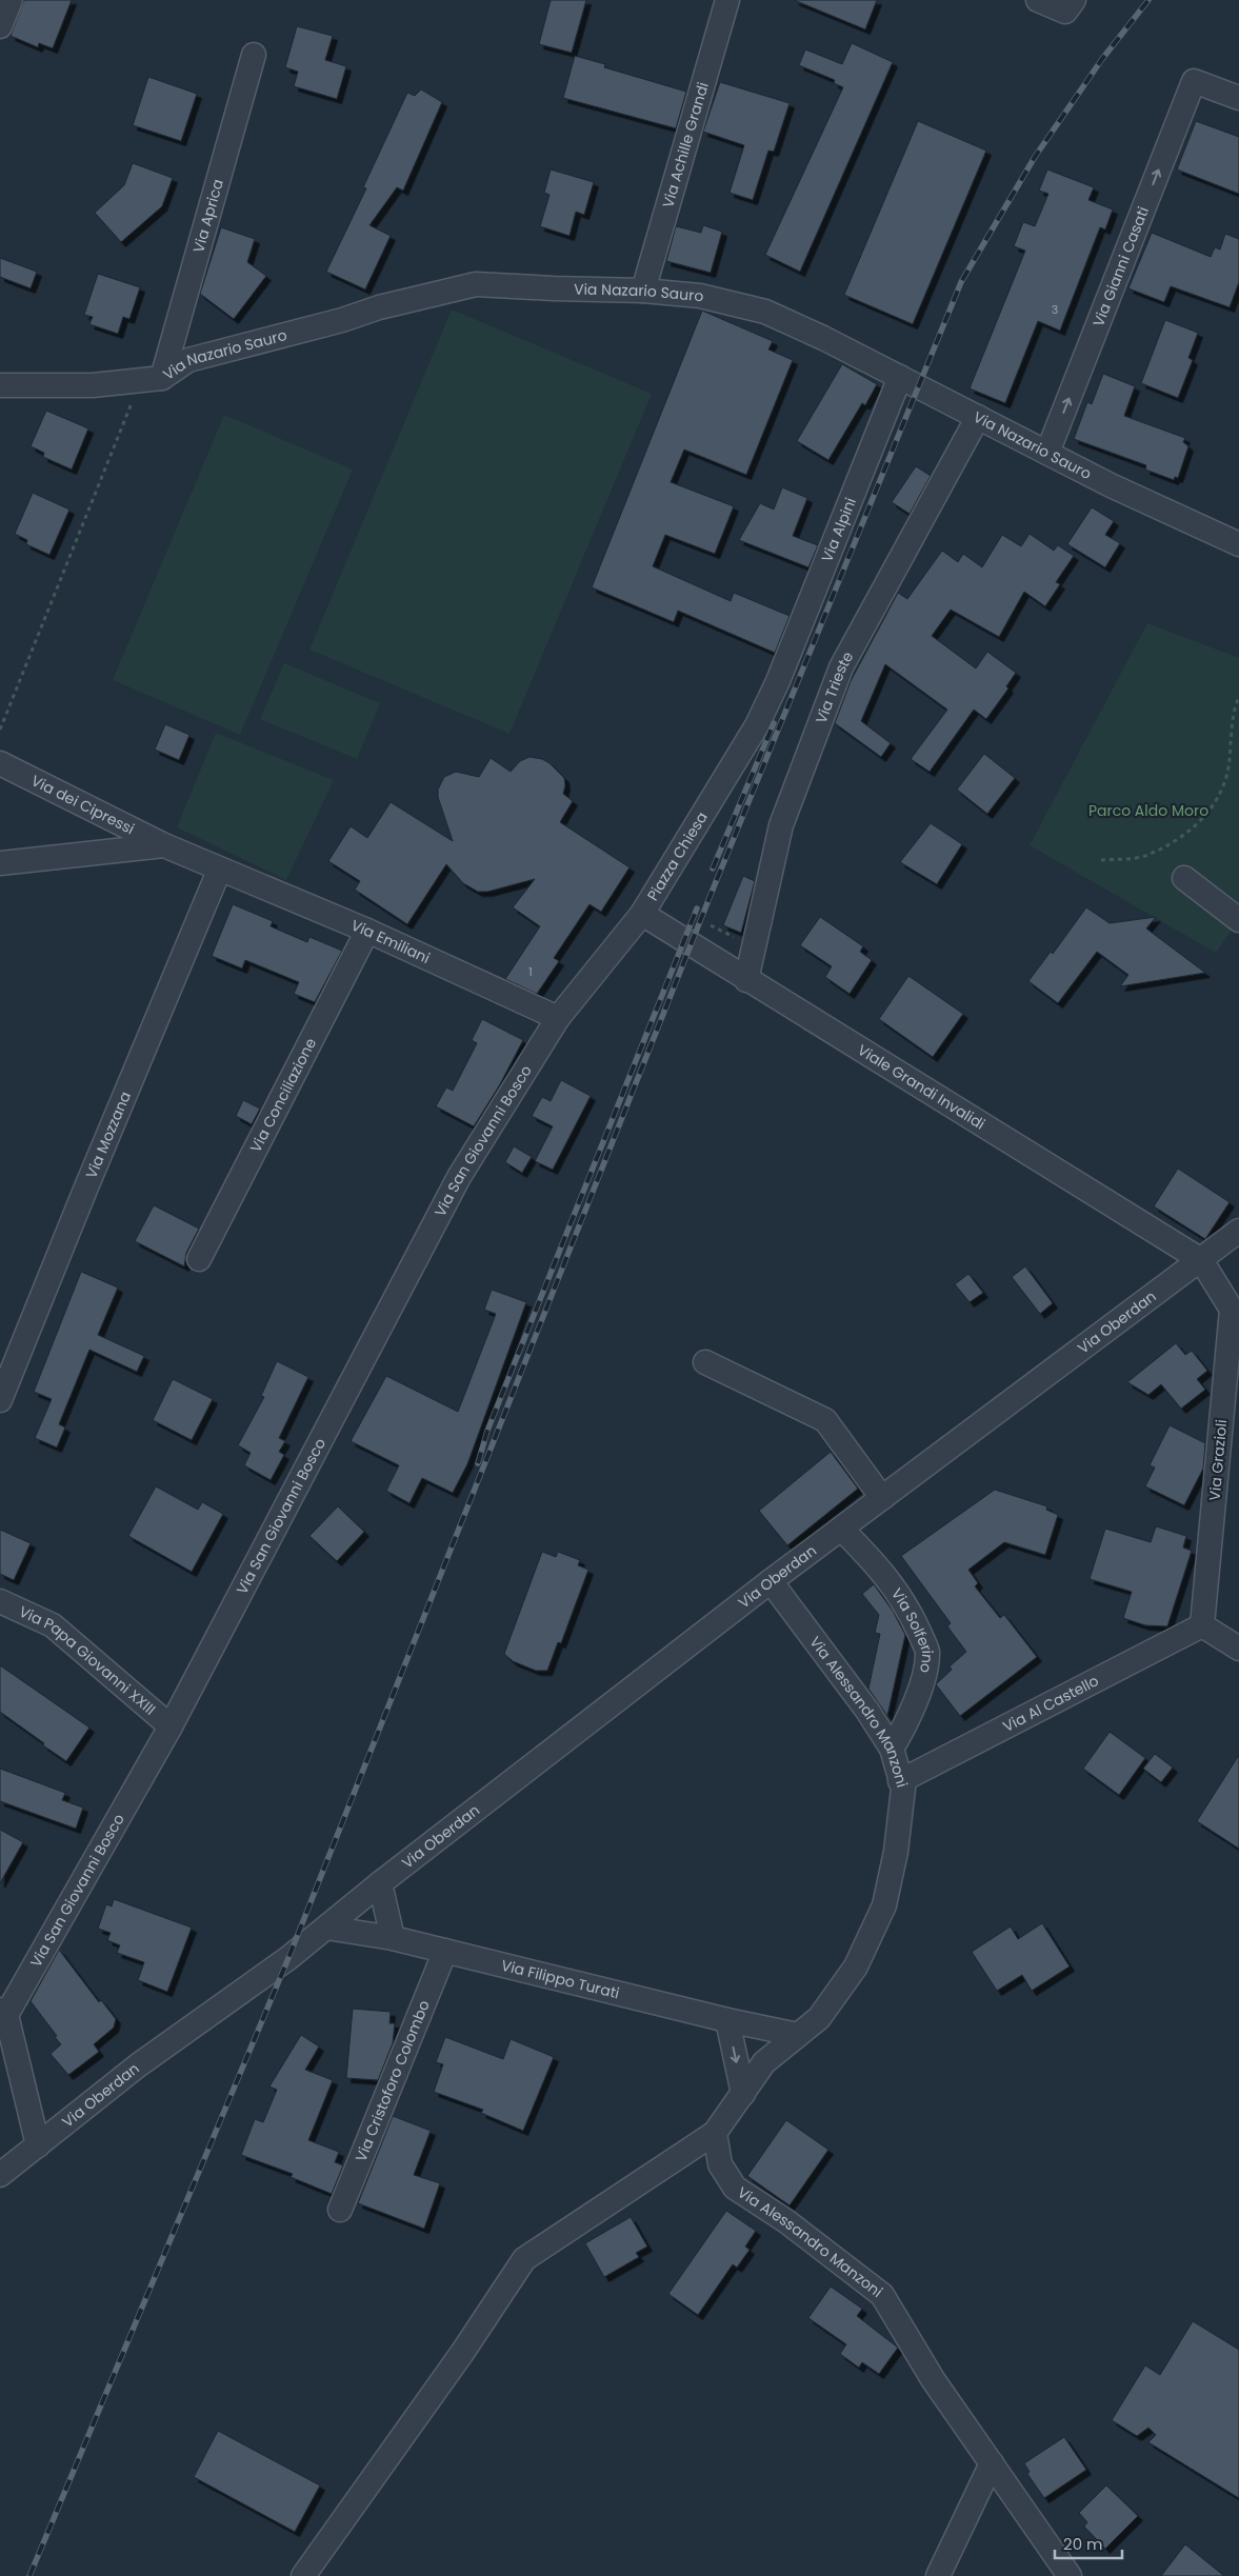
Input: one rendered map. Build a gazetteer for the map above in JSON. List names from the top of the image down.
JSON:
{
  "streets": {
    "street": [
      "Via Achille Grandi",
      "Via Aprica",
      "Via Gianni Casati",
      "Via Nazario Sauro",
      "Via Alpini",
      "Via Trieste",
      "Via dei Cipressi",
      "Piazza Chiesa",
      "Via Emiliani",
      "Viale Grandi Invalidi",
      "Via Conciliazione",
      "Via Mozzana",
      "Via San Giovanni Bosco",
      "Via Oberdan",
      "Via Grazioli",
      "Via Solferino",
      "Via Papa Giovanni XXIII",
      "Via Al Castello",
      "Via Alessandro Manzoni",
      "Via Filippo Turati",
      "Via Cristoforo Colombo"
    ]
  },
  "crossings": [
    ["Via Achille Grandi", "Via Nazario Sauro"],
    ["Via Aprica", "Via Nazario Sauro"],
    ["Via Gianni Casati", "Via Nazario Sauro"],
    ["Via Nazario Sauro", "Via Alpini"],
    ["Via Nazario Sauro", "Via Trieste"],
    ["Via Alpini", "Piazza Chiesa"],
    ["Via Trieste", "Viale Grandi Invalidi"],
    ["Via dei Cipressi", "Via Emiliani"],
    ["Via dei Cipressi", "Via Mozzana"],
    ["Piazza Chiesa", "Via Emiliani"],
    ["Piazza Chiesa", "Viale Grandi Invalidi"],
    ["Piazza Chiesa", "Via San Giovanni Bosco"],
    ["Via Emiliani", "Via Conciliazione"],
    ["Via Emiliani", "Via Mozzana"],
    ["Via Emiliani", "Via San Giovanni Bosco"],
    ["Viale Grandi Invalidi", "Via Oberdan"],
    ["Viale Grandi Invalidi", "Via Grazioli"],
    ["Via San Giovanni Bosco", "Via Papa Giovanni XXIII"],
    ["Via Oberdan", "Via Grazioli"],
    ["Via Oberdan", "Via Solferino"],
    ["Via Oberdan", "Via Alessandro Manzoni"],
    ["Via Oberdan", "Via Filippo Turati"],
    ["Via Grazioli", "Via Al Castello"],
    ["Via Solferino", "Via Alessandro Manzoni"],
    ["Via Al Castello", "Via Alessandro Manzoni"],
    ["Via Alessandro Manzoni", "Via Filippo Turati"],
    ["Via Filippo Turati", "Via Cristoforo Colombo"]
  ],
  "one_way": ["Via Gianni Casati"],
  "parks": ["Parco Aldo Moro"],
  "house_numbers": ["3", "1"],
  "scale_bar": "20 m"
}
